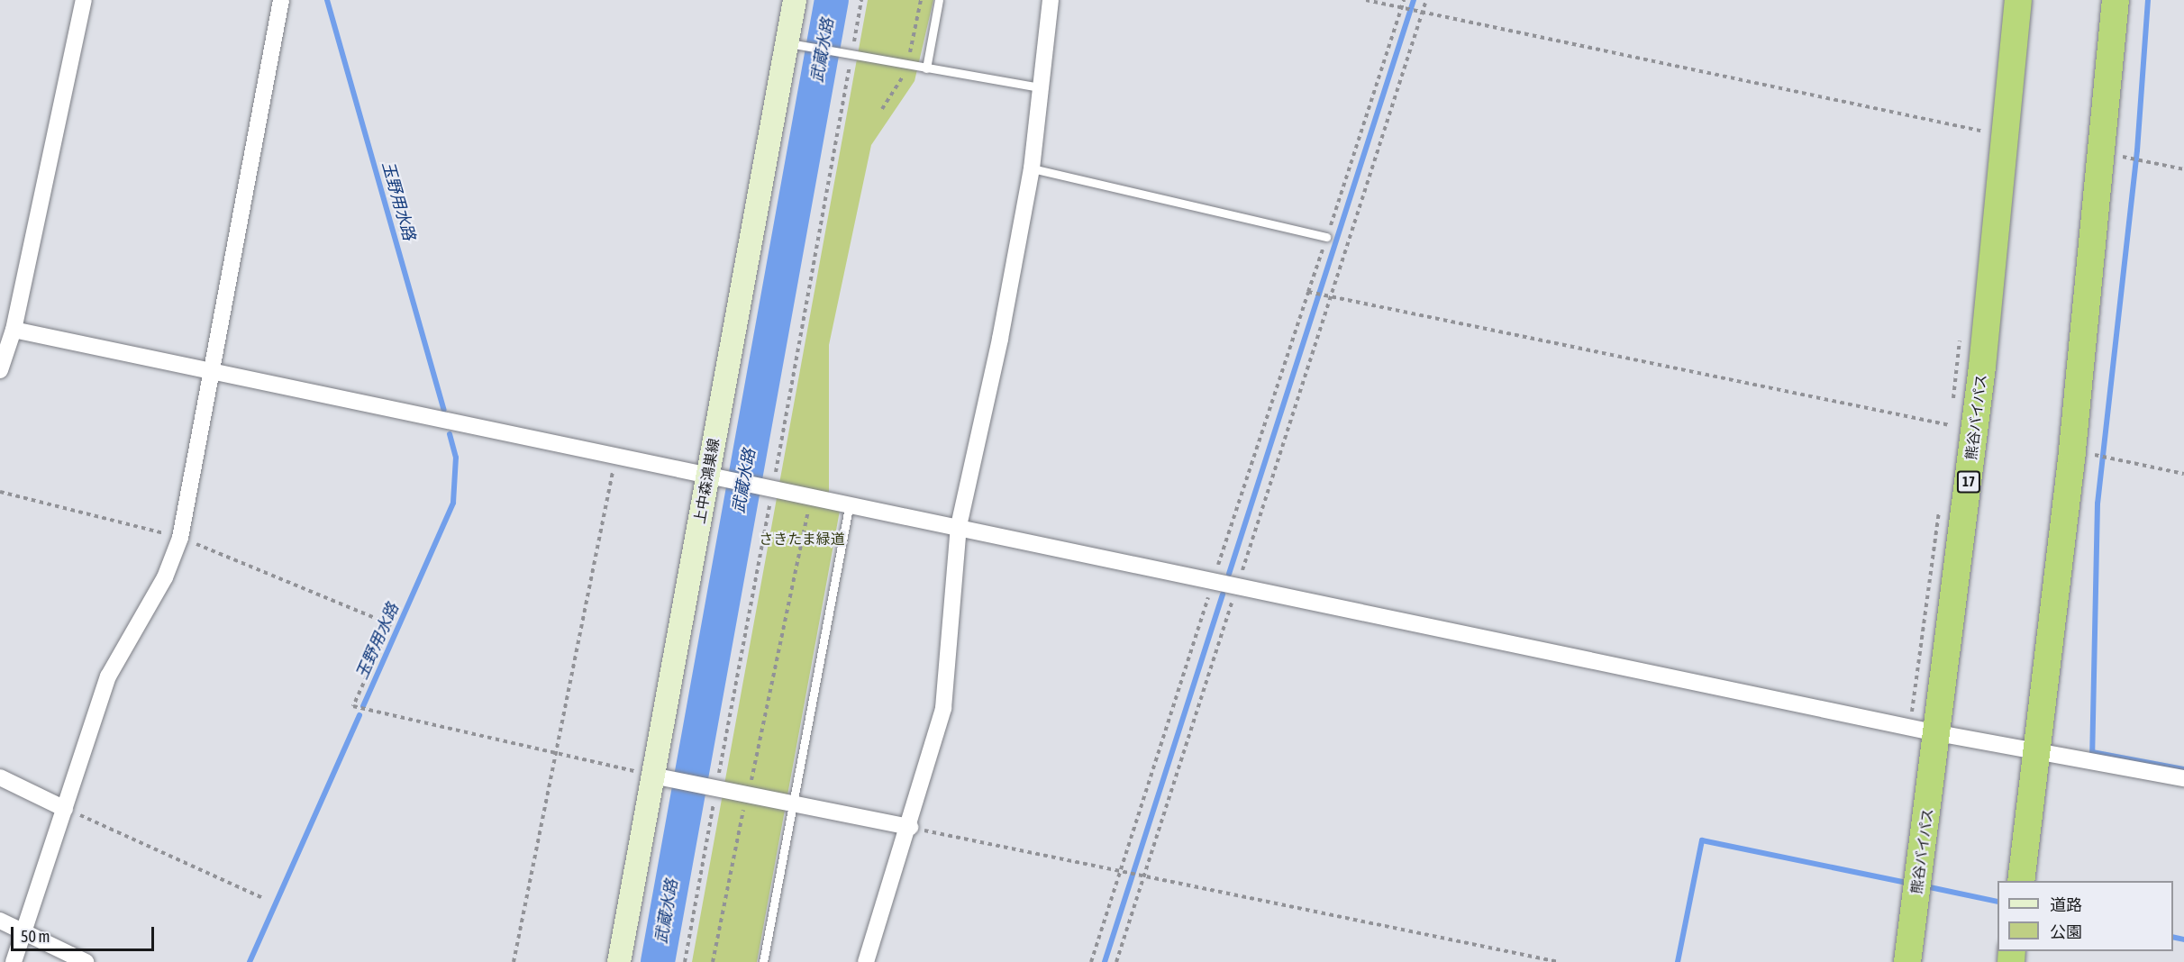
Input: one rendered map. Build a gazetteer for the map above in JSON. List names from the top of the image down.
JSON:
{
  "streets": {
    "highway": ["熊谷バイパス", "17"],
    "main road": ["上中森鴻巣線"]
  },
  "water": ["武蔵水路", "玉野用水路"],
  "parks": ["さきたま緑道"],
  "legend": ["道路", "公園"],
  "scale_bar": "50 m"
}
